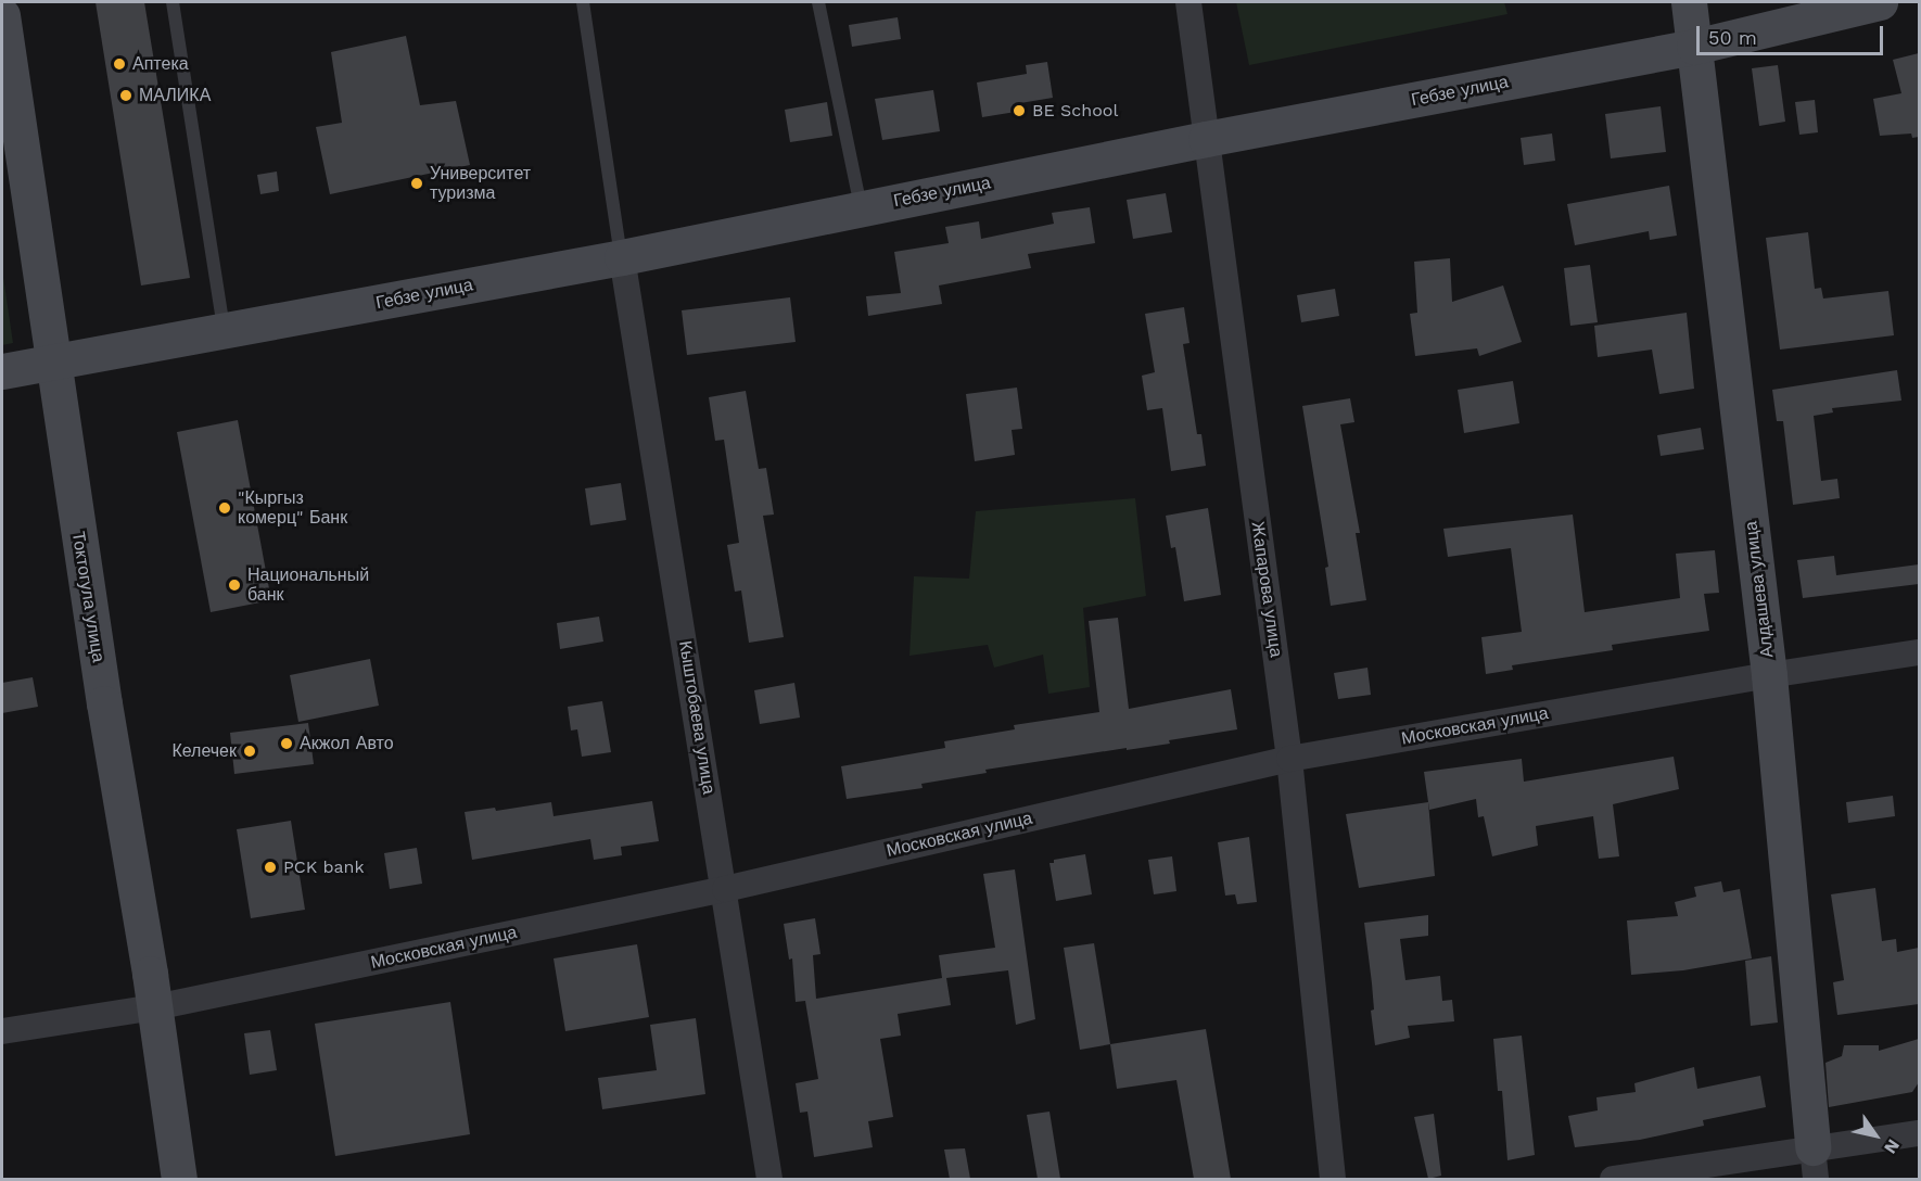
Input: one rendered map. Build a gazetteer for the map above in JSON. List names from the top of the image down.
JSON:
{
  "streets": {
    "main road": ["Гебзе улица", "Алдашева улица", "Токтогула улица"],
    "street": ["Жапарова улица", "Кыштобаева улица", "Московская улица"]
  },
  "crossings": [
    ["Гебзе улица", "Жапарова улица"],
    ["Гебзе улица", "Алдашева улица"],
    ["Гебзе улица", "Токтогула улица"],
    ["Гебзе улица", "Кыштобаева улица"],
    ["Жапарова улица", "Московская улица"],
    ["Алдашева улица", "Московская улица"],
    ["Токтогула улица", "Московская улица"],
    ["Кыштобаева улица", "Московская улица"]
  ],
  "places": [
    "Аптека",
    "МАЛИКА",
    "BE School",
    "Университет туризма",
    "\"Кыргыз комерц\" Банк",
    "Национальный банк",
    "Акжол Авто",
    "Келечек",
    "PCK bank"
  ],
  "scale_bar": "50 m",
  "north": "bottom right"
}
